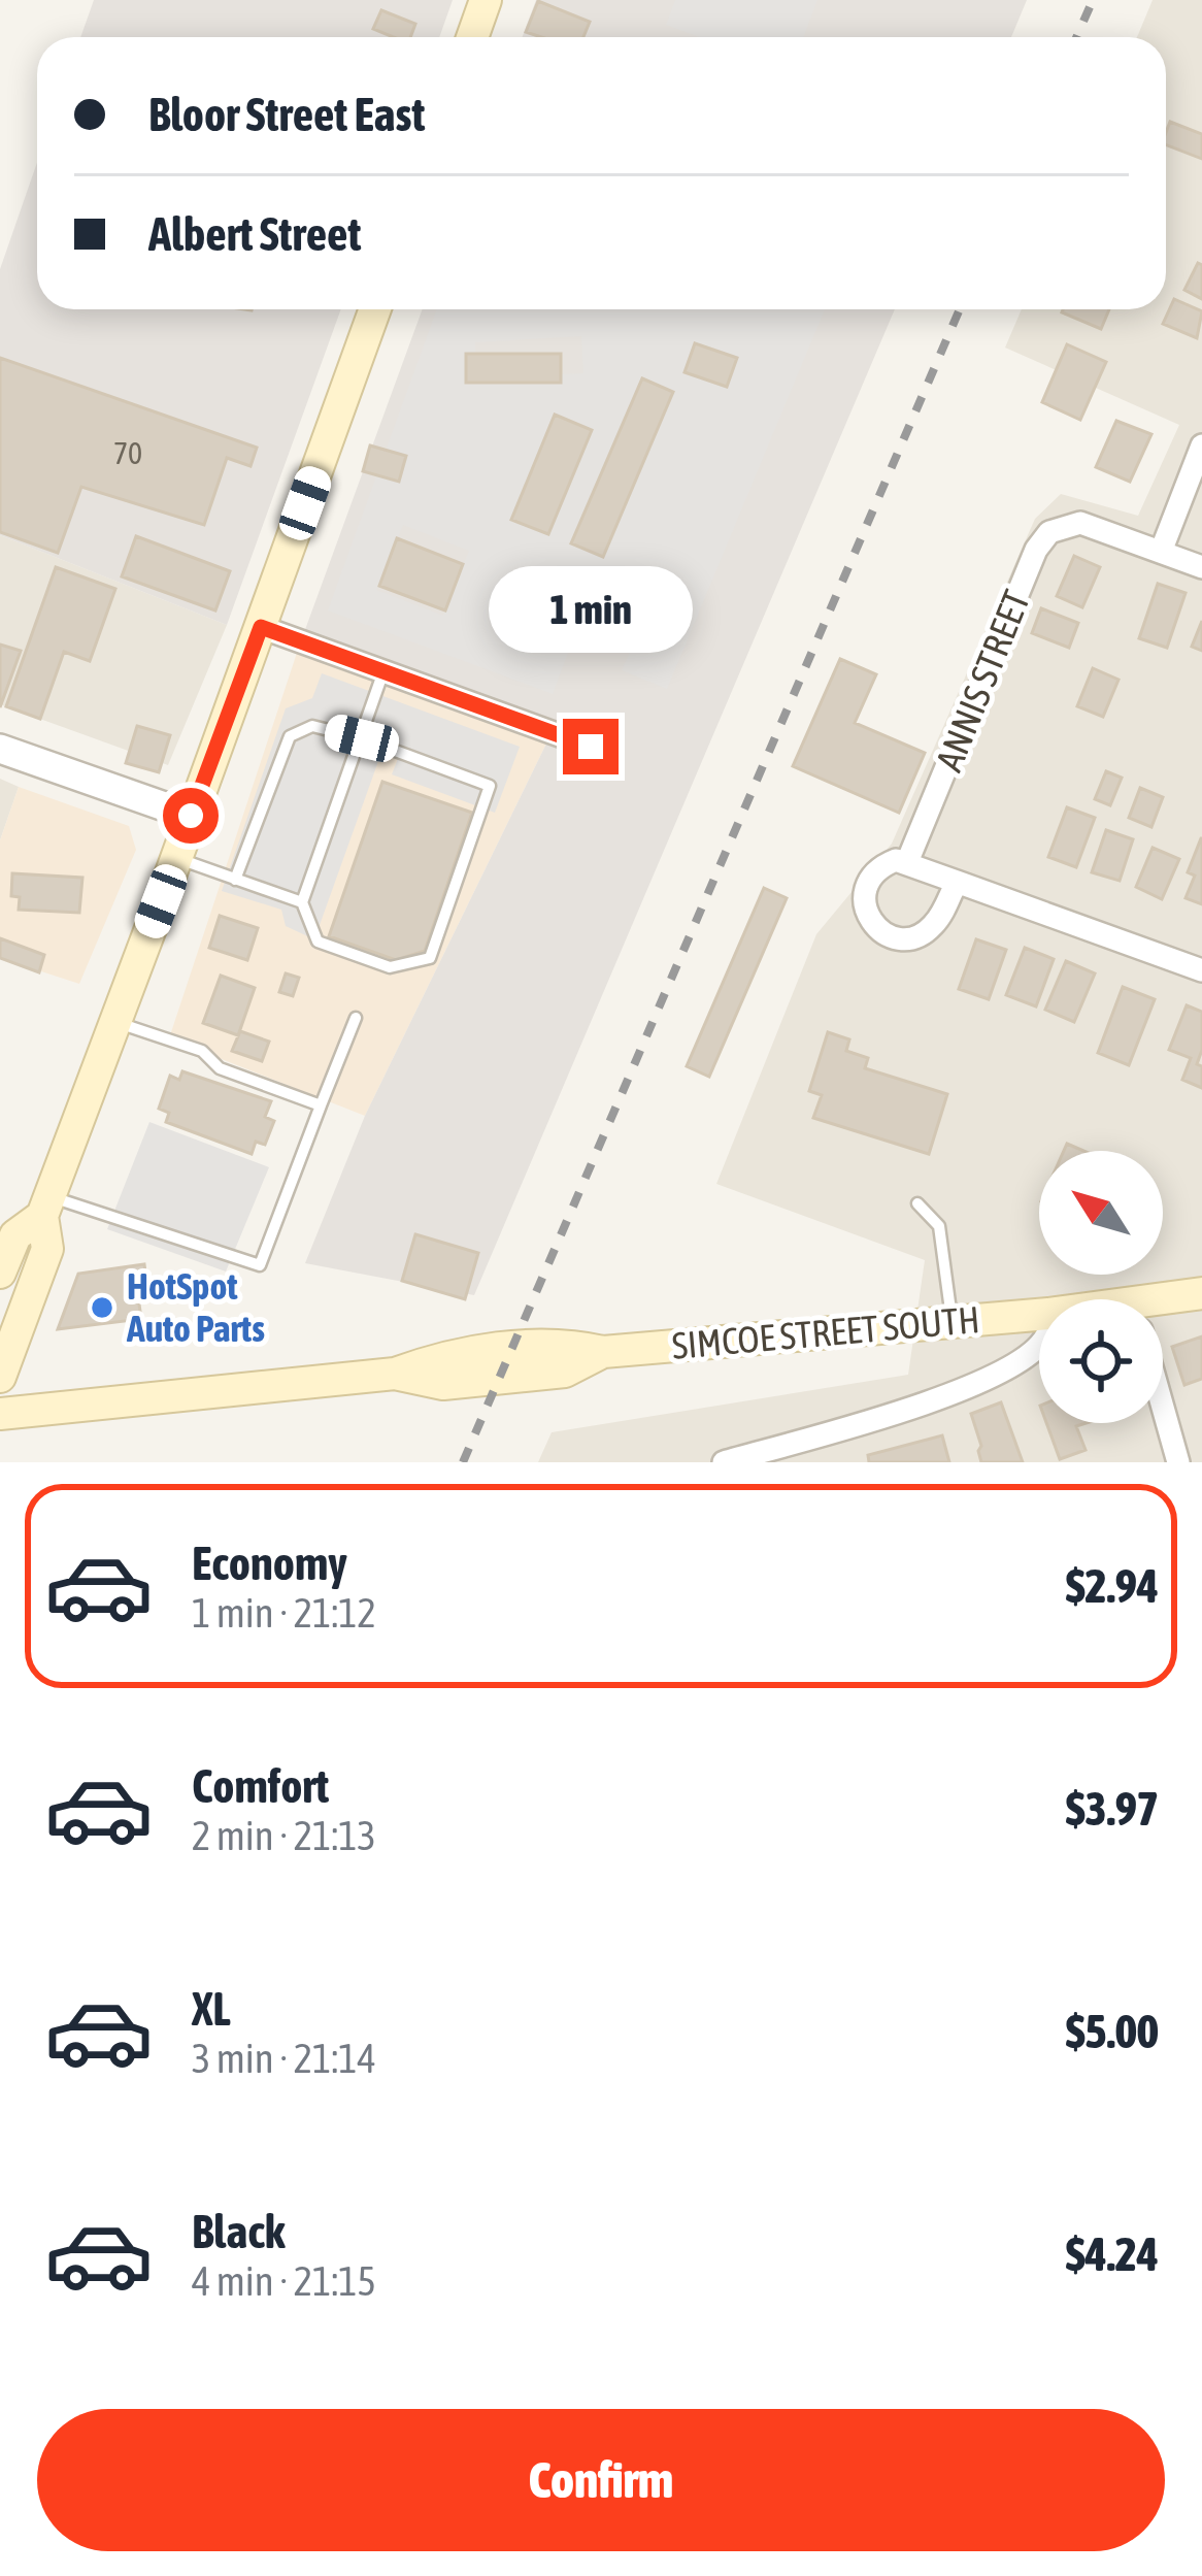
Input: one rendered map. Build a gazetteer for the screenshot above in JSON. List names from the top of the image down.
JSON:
{
  "streets": {
    "main road": ["SIMCOE STREET SOUTH"],
    "street": ["ANNIS STREET"]
  },
  "places": ["HotSpot Auto Parts"],
  "house_numbers": ["70"],
  "north": "top left",
  "page": {
    "banner": ["Bloor Street East", "Albert Street"],
    "bubble": "1 min",
    "list": [
      {
        "name": "Economy",
        "note": "1 min · 21:12",
        "value": "$2.94"
      },
      {
        "name": "Comfort",
        "note": "2 min · 21:13",
        "value": "$3.97"
      },
      {
        "name": "XL",
        "note": "3 min · 21:14",
        "value": "$5.00"
      },
      {
        "name": "Black",
        "note": "4 min · 21:15",
        "value": "$4.24"
      }
    ],
    "buttons": "Confirm"
  }
}
